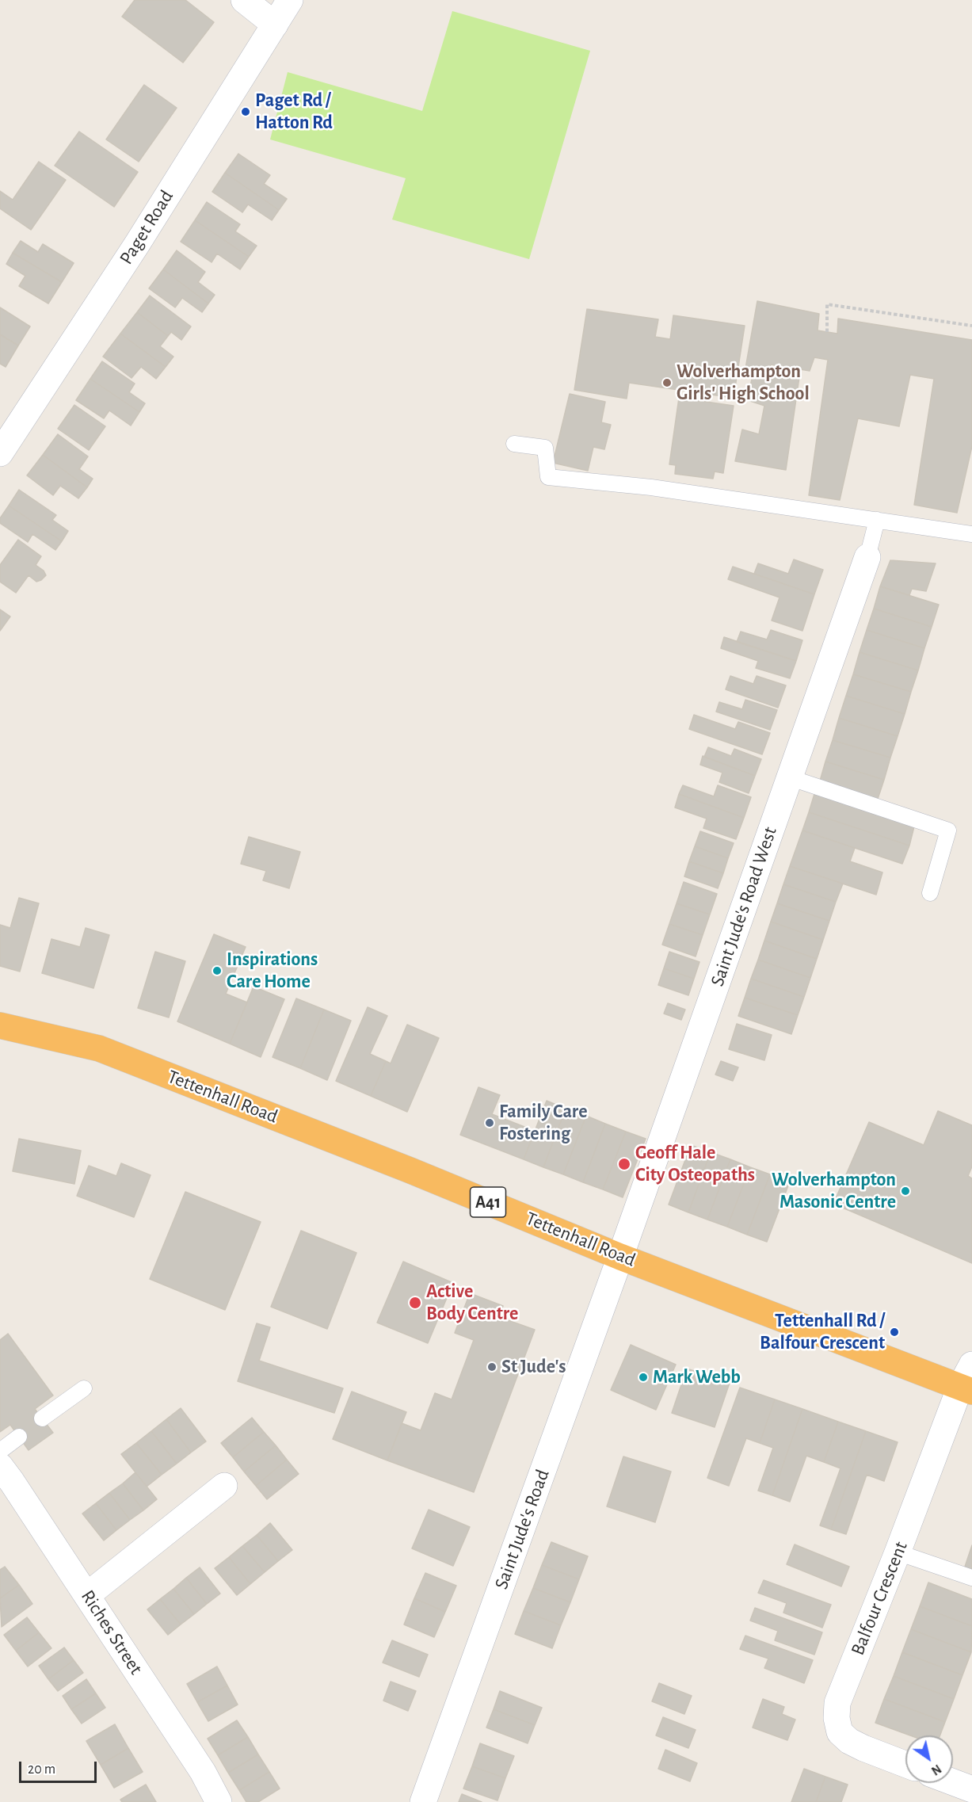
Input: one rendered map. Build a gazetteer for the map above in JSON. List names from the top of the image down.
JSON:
{
  "streets": {
    "highway": ["Tettenhall Road", "A41"],
    "street": [
      "Paget Road",
      "Saint Jude's Road West",
      "Saint Jude's Road",
      "Balfour Crescent",
      "Riches Street"
    ]
  },
  "crossings": [
    ["Saint Jude's Road West", "Tettenhall Road"],
    ["Saint Jude's Road West", "Saint Jude's Road"],
    ["Tettenhall Road", "Saint Jude's Road"],
    ["Tettenhall Road", "Balfour Crescent"]
  ],
  "places": [
    "Paget Rd / Hatton Rd",
    "Wolverhampton Girls' High School",
    "Inspirations Care Home",
    "Family Care Fostering",
    "Geoff Hale City Osteopaths",
    "Wolverhampton Masonic Centre",
    "Active Body Centre",
    "Tettenhall Rd / Balfour Crescent",
    "St Jude's",
    "Mark Webb"
  ],
  "scale_bar": "20 m",
  "north": "bottom right"
}
